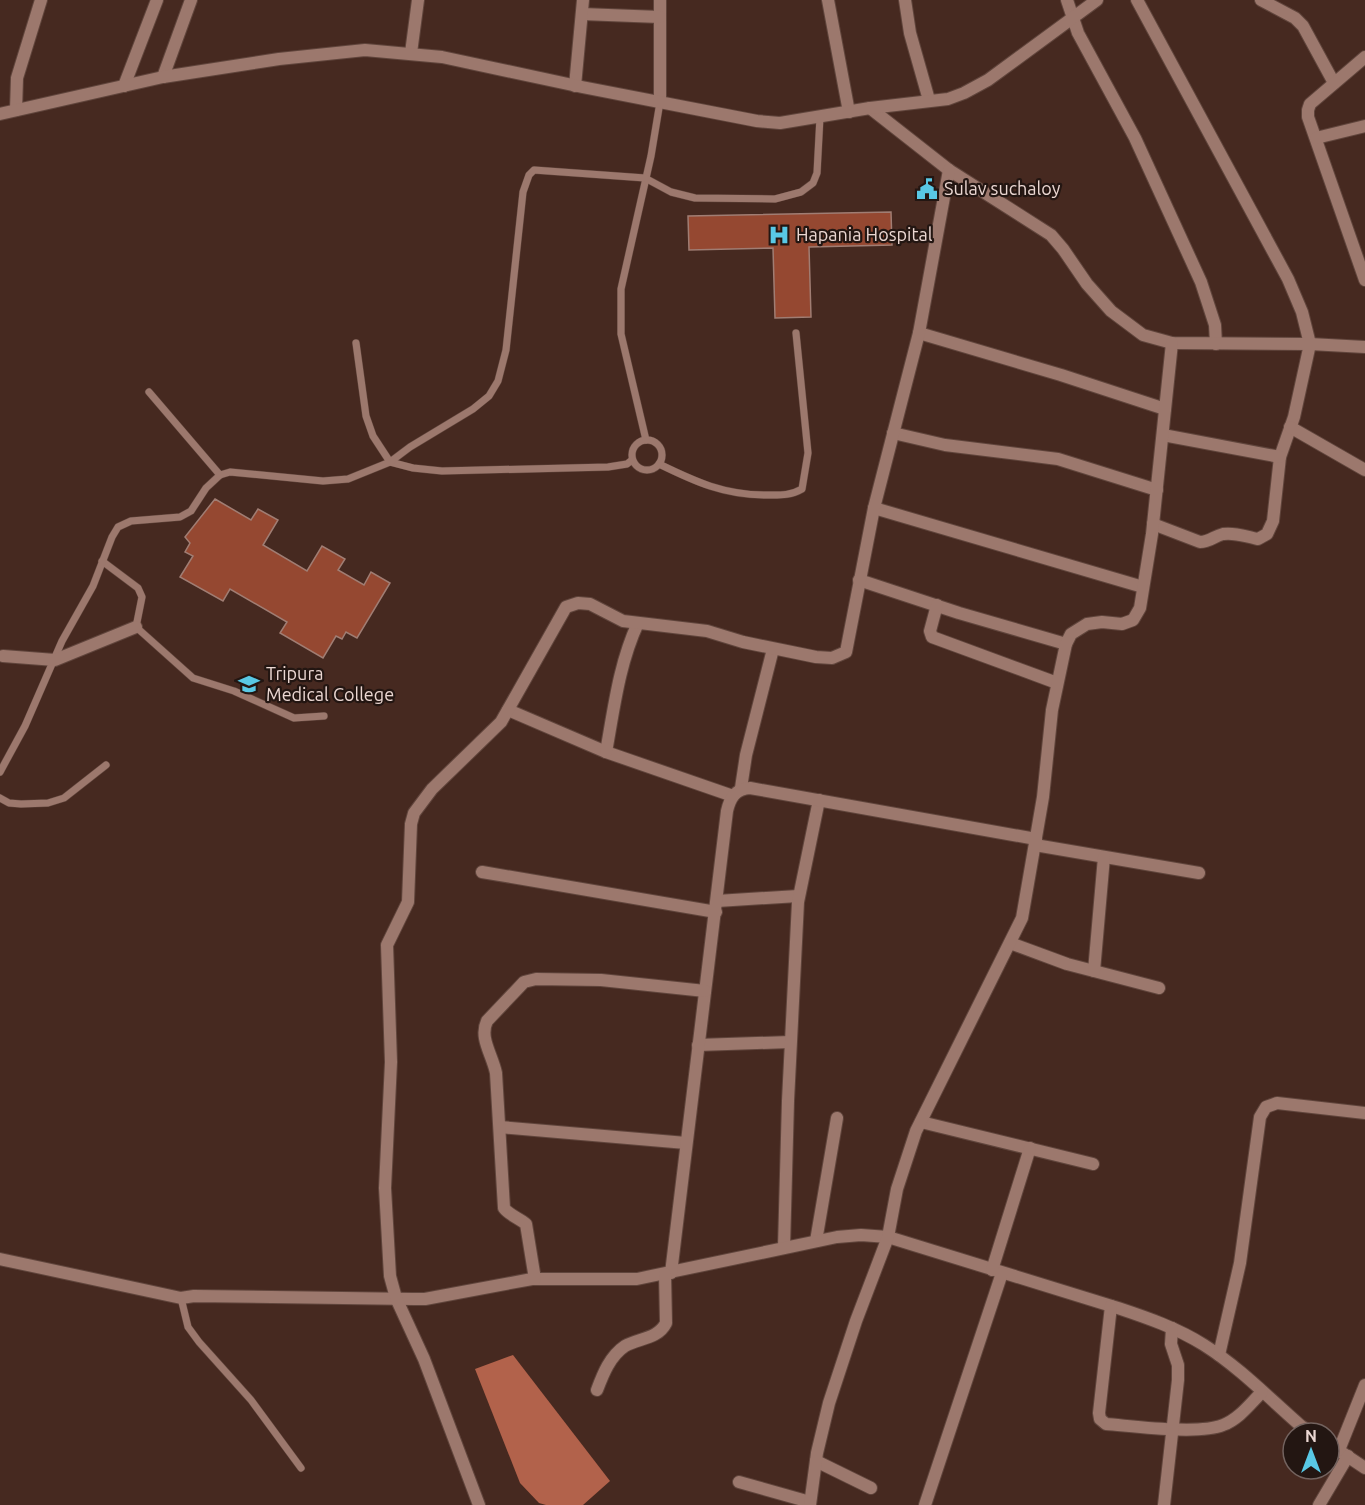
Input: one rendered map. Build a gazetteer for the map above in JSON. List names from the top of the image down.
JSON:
{
  "places": {
    "public building": ["Sulav suchaloy"],
    "hospital": ["Hapania Hospital"],
    "school or university": ["Tripura Medical College"]
  },
  "north": "top"
}
